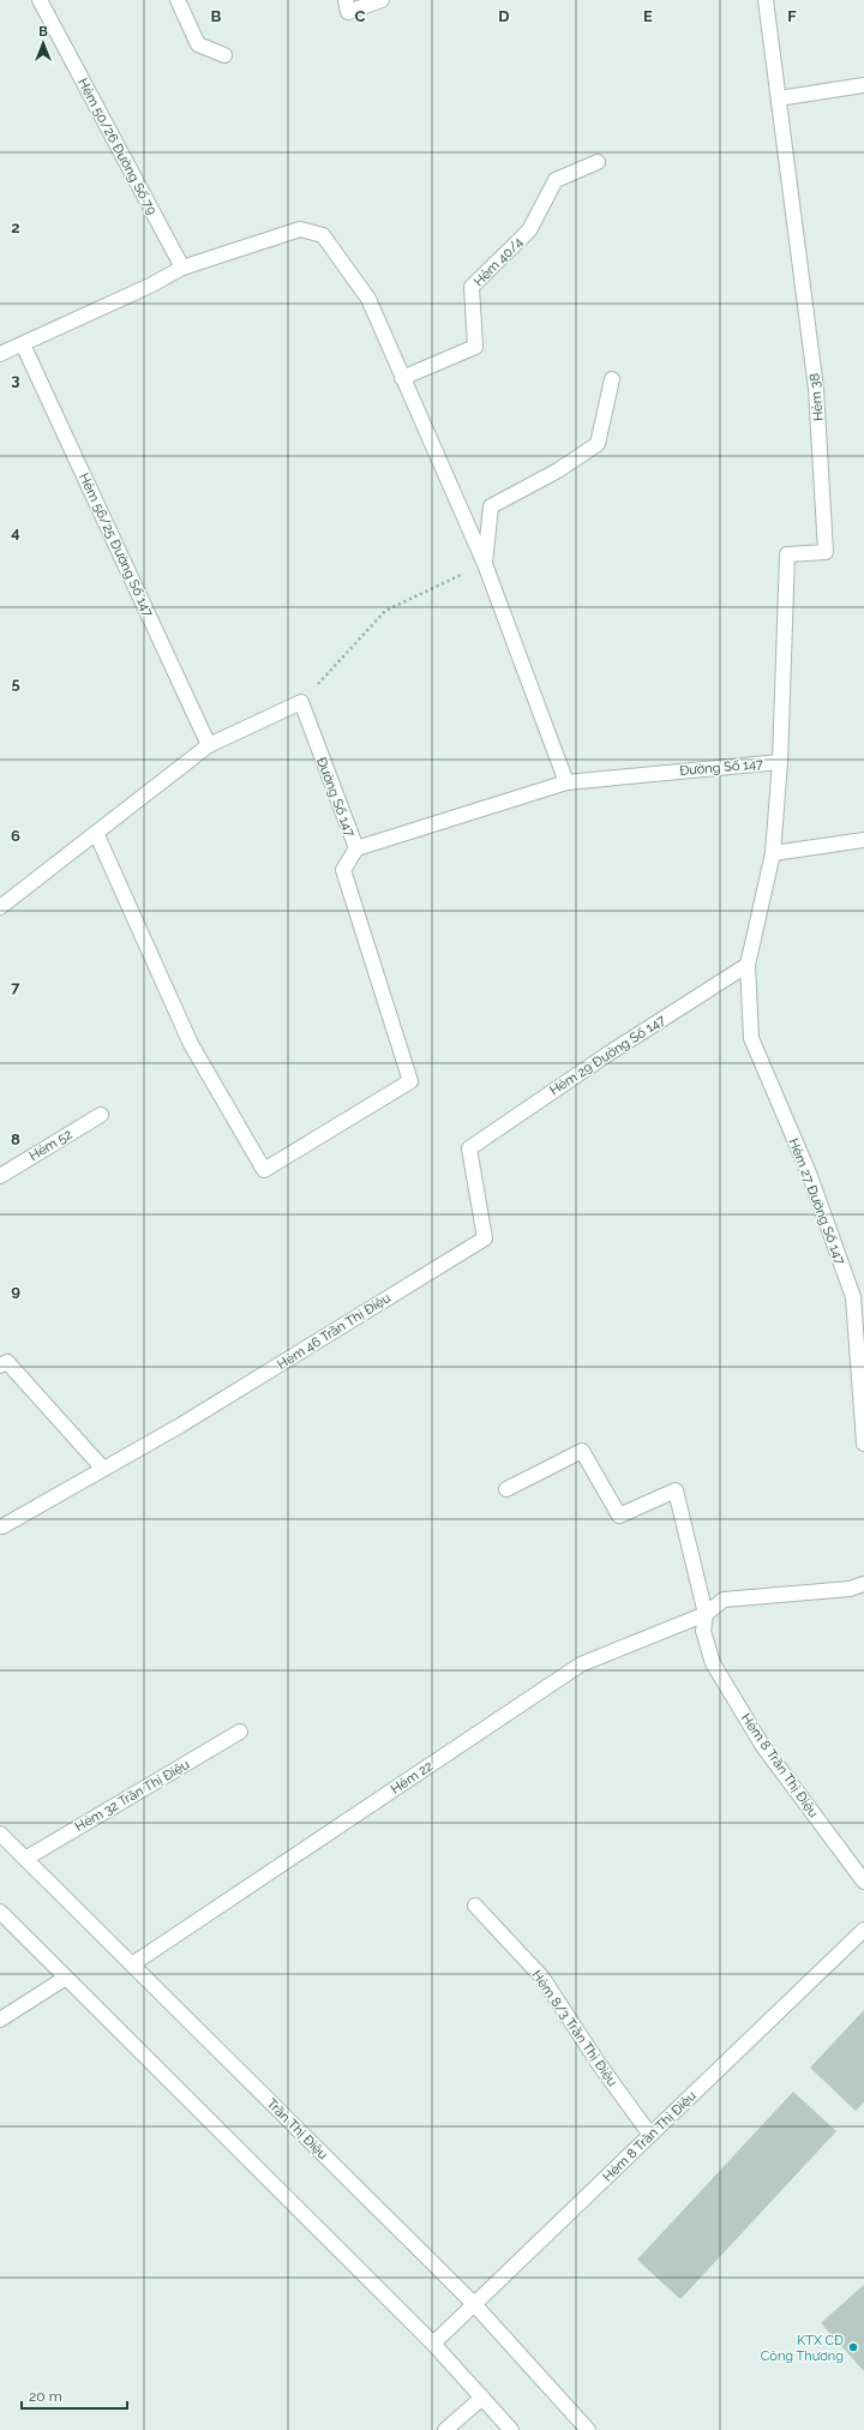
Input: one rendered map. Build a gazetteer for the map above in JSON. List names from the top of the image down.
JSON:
{
  "streets": {
    "street": [
      "Hẻm 50/26 Đường Số 79",
      "Hẻm 40/4",
      "Hẻm 38",
      "Hẻm 56/25 Đường Số 147",
      "Đường Số 147",
      "Hẻm 29 Đường Số 147",
      "Hẻm 52",
      "Hẻm 27 Đường Số 147",
      "Hẻm 46 Trần Thị Điệu",
      "Hẻm 8 Trần Thị Điệu",
      "Hẻm 22",
      "Hẻm 32 Trần Thị Điệu",
      "Hẻm 8/3 Trần Thị Điệu",
      "Trần Thị Điệu"
    ]
  },
  "crossings": [
    ["Hẻm 38", "Đường Số 147"],
    ["Đường Số 147", "Hẻm 29 Đường Số 147"],
    ["Đường Số 147", "Hẻm 27 Đường Số 147"],
    ["Hẻm 29 Đường Số 147", "Hẻm 27 Đường Số 147"],
    ["Hẻm 29 Đường Số 147", "Hẻm 46 Trần Thị Điệu"],
    ["Hẻm 8 Trần Thị Điệu", "Hẻm 22"],
    ["Hẻm 8 Trần Thị Điệu", "Hẻm 8/3 Trần Thị Điệu"],
    ["Hẻm 8 Trần Thị Điệu", "Trần Thị Điệu"],
    ["Hẻm 22", "Trần Thị Điệu"],
    ["Hẻm 32 Trần Thị Điệu", "Trần Thị Điệu"]
  ],
  "places": ["KTX CĐ Công Thương"],
  "scale_bar": "20 m",
  "north": "top",
  "grid": {
    "columns": [
      "B",
      "C",
      "D",
      "E",
      "F"
    ],
    "rows": [
      "2",
      "3",
      "4",
      "5",
      "6",
      "7",
      "8",
      "9"
    ]
  }
}
